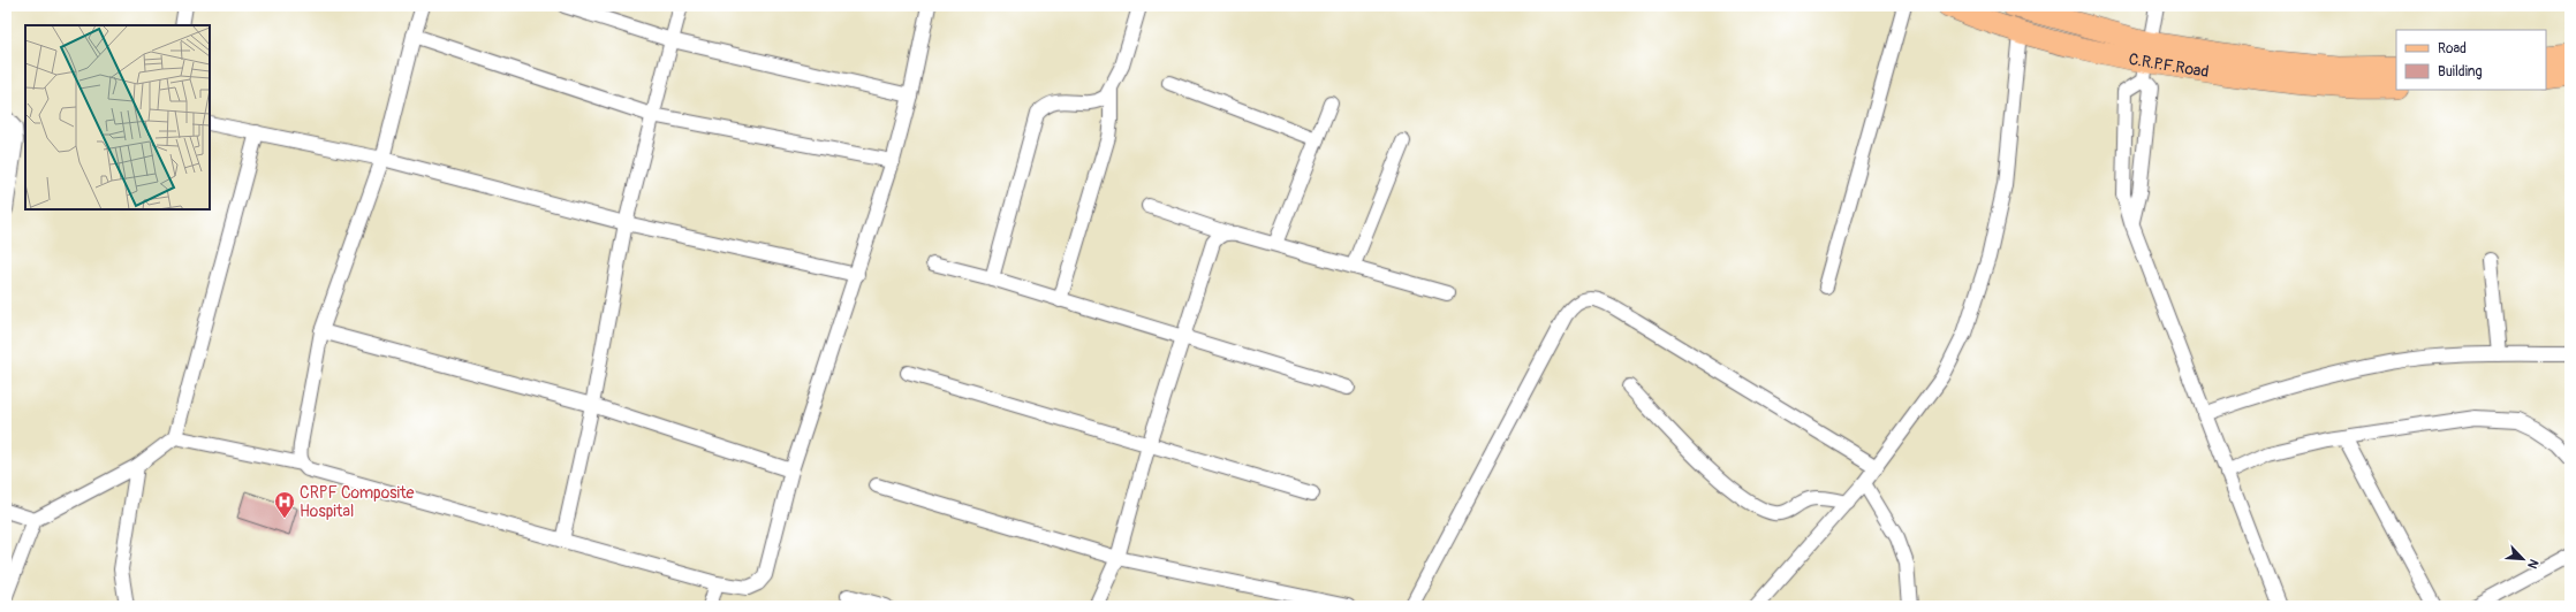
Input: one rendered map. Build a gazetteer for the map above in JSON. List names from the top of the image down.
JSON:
{
  "streets": {
    "main road": ["C.R.P.F.Road"]
  },
  "places": {
    "hospital": ["CRPF Composite Hospital"]
  },
  "legend": ["Road", "Building"],
  "north": "bottom right"
}
